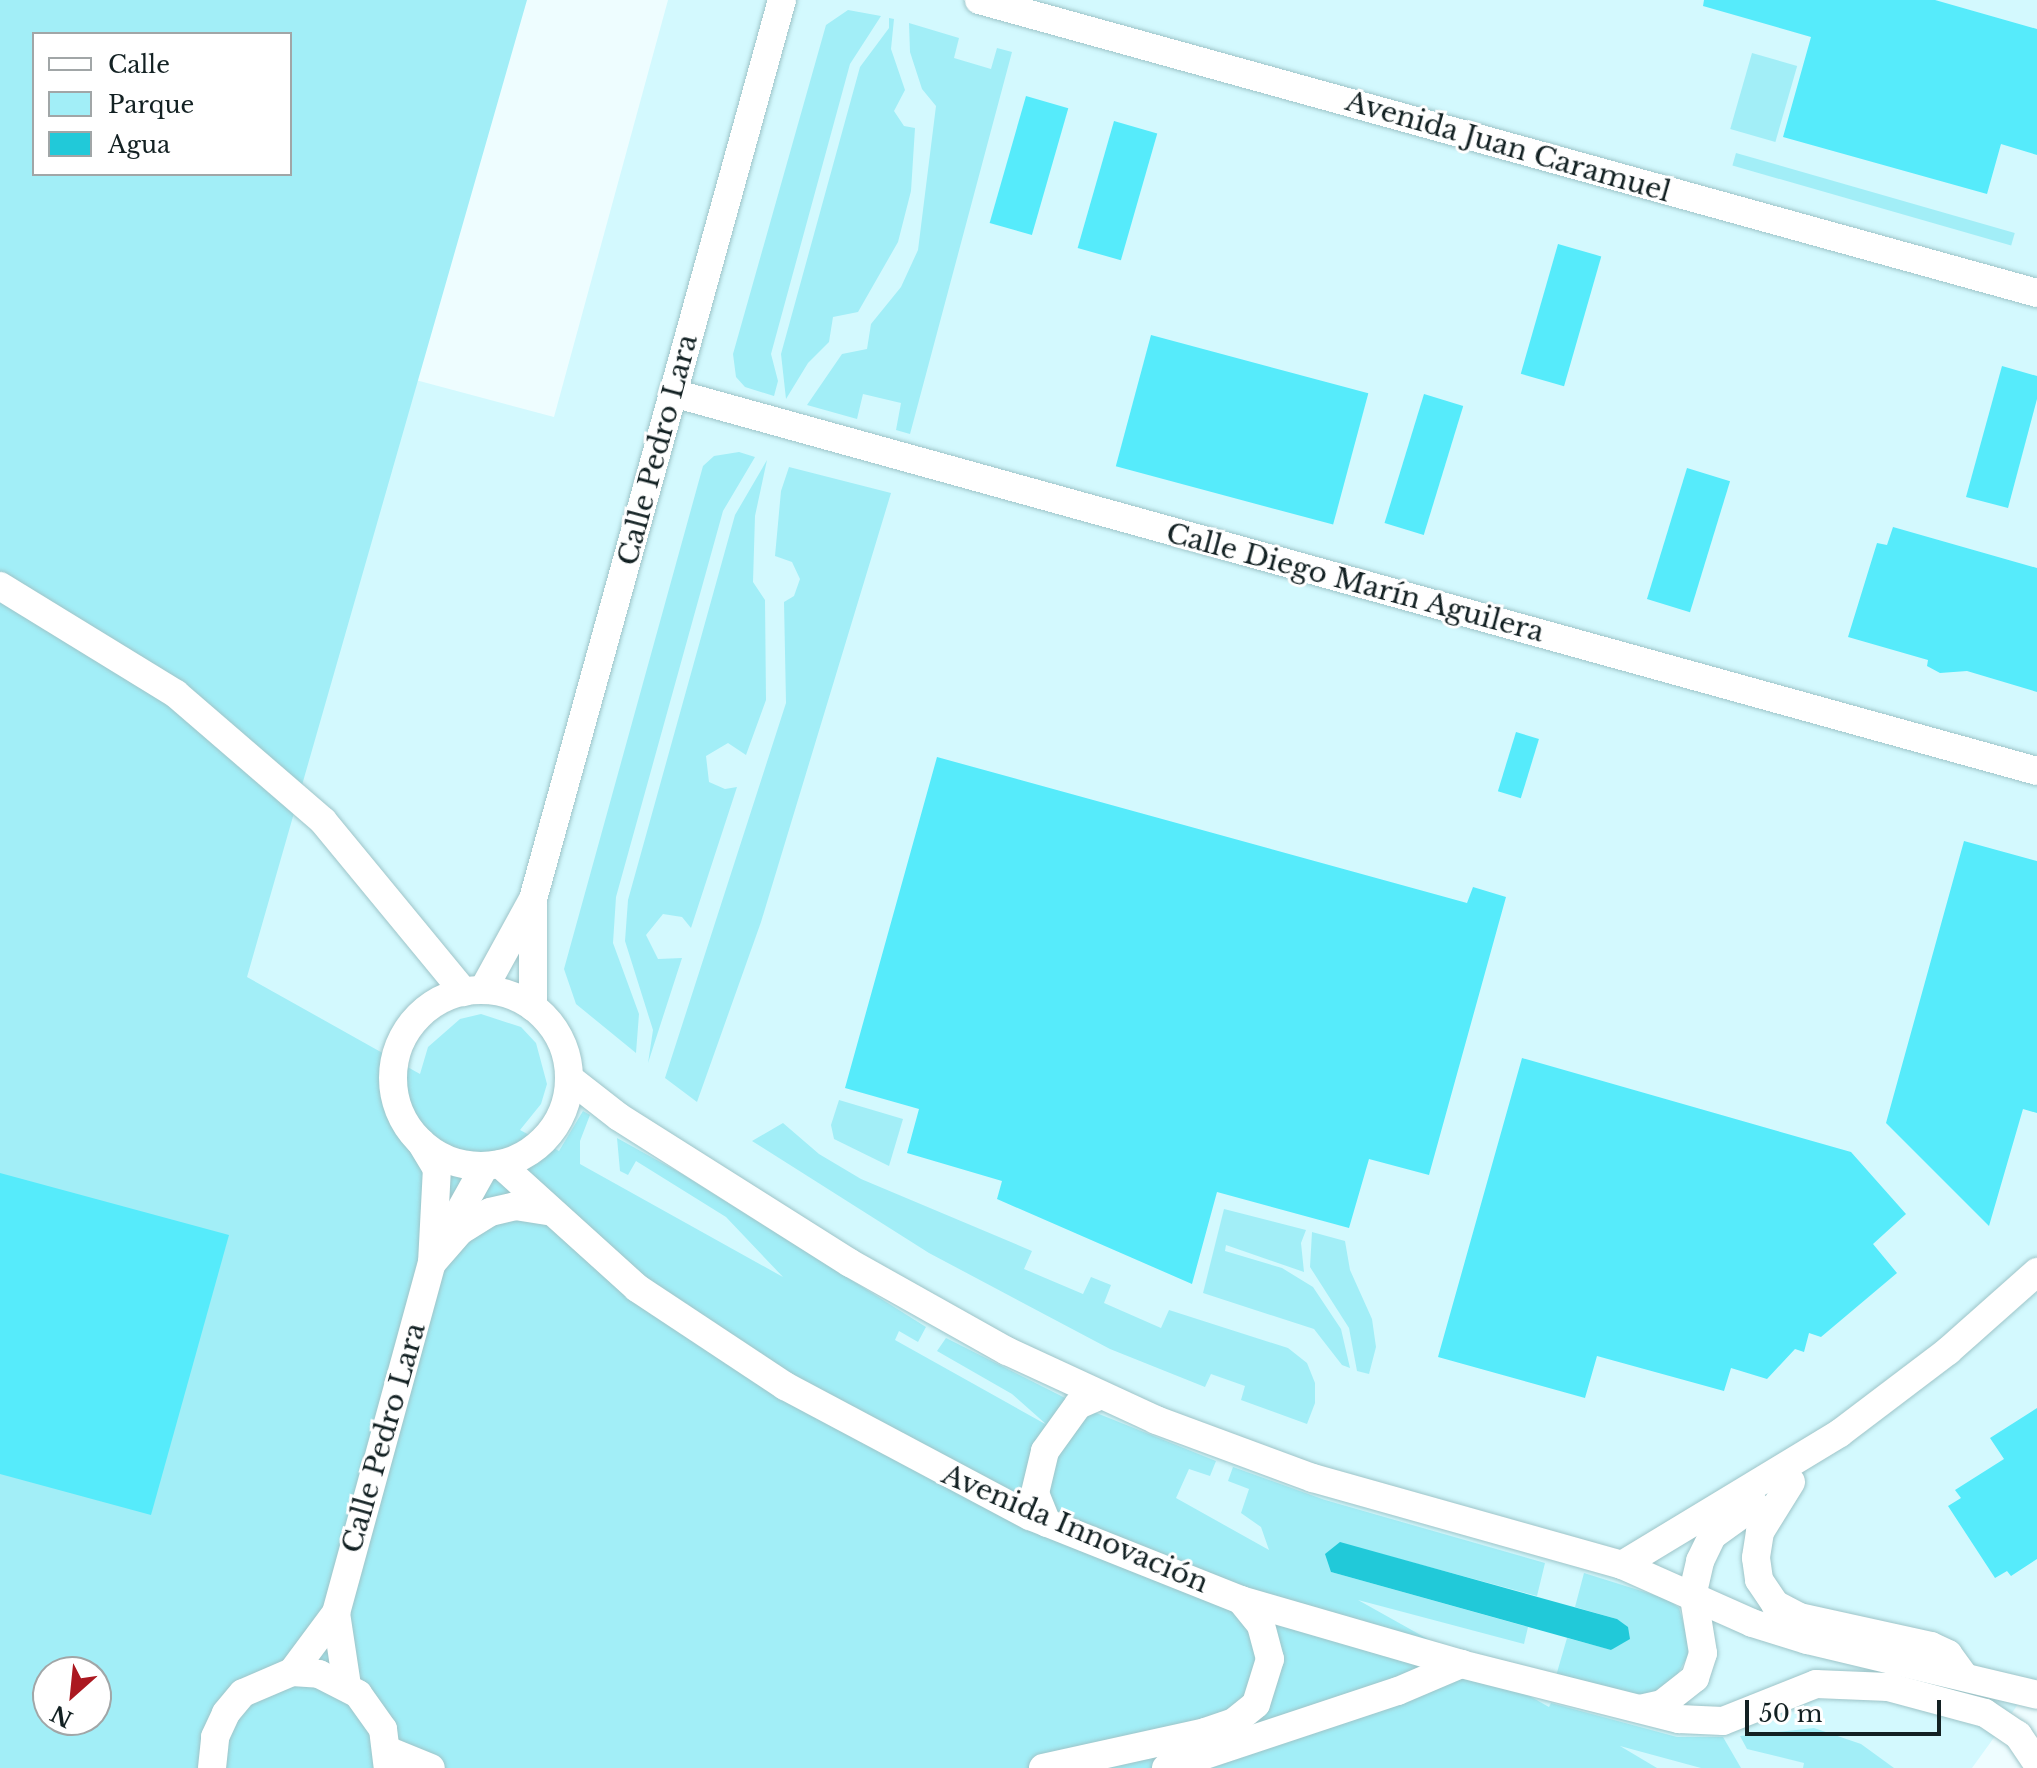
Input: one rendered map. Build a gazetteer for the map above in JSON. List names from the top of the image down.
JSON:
{
  "streets": {
    "street": [
      "Avenida Juan Caramuel",
      "Calle Pedro Lara",
      "Calle Diego Marín Aguilera",
      "Avenida Innovación"
    ]
  },
  "crossings": [
    ["Calle Pedro Lara", "Calle Diego Marín Aguilera"],
    ["Calle Pedro Lara", "Avenida Innovación"]
  ],
  "legend": ["Calle", "Parque", "Agua"],
  "scale_bar": "50 m",
  "north": "bottom left"
}
